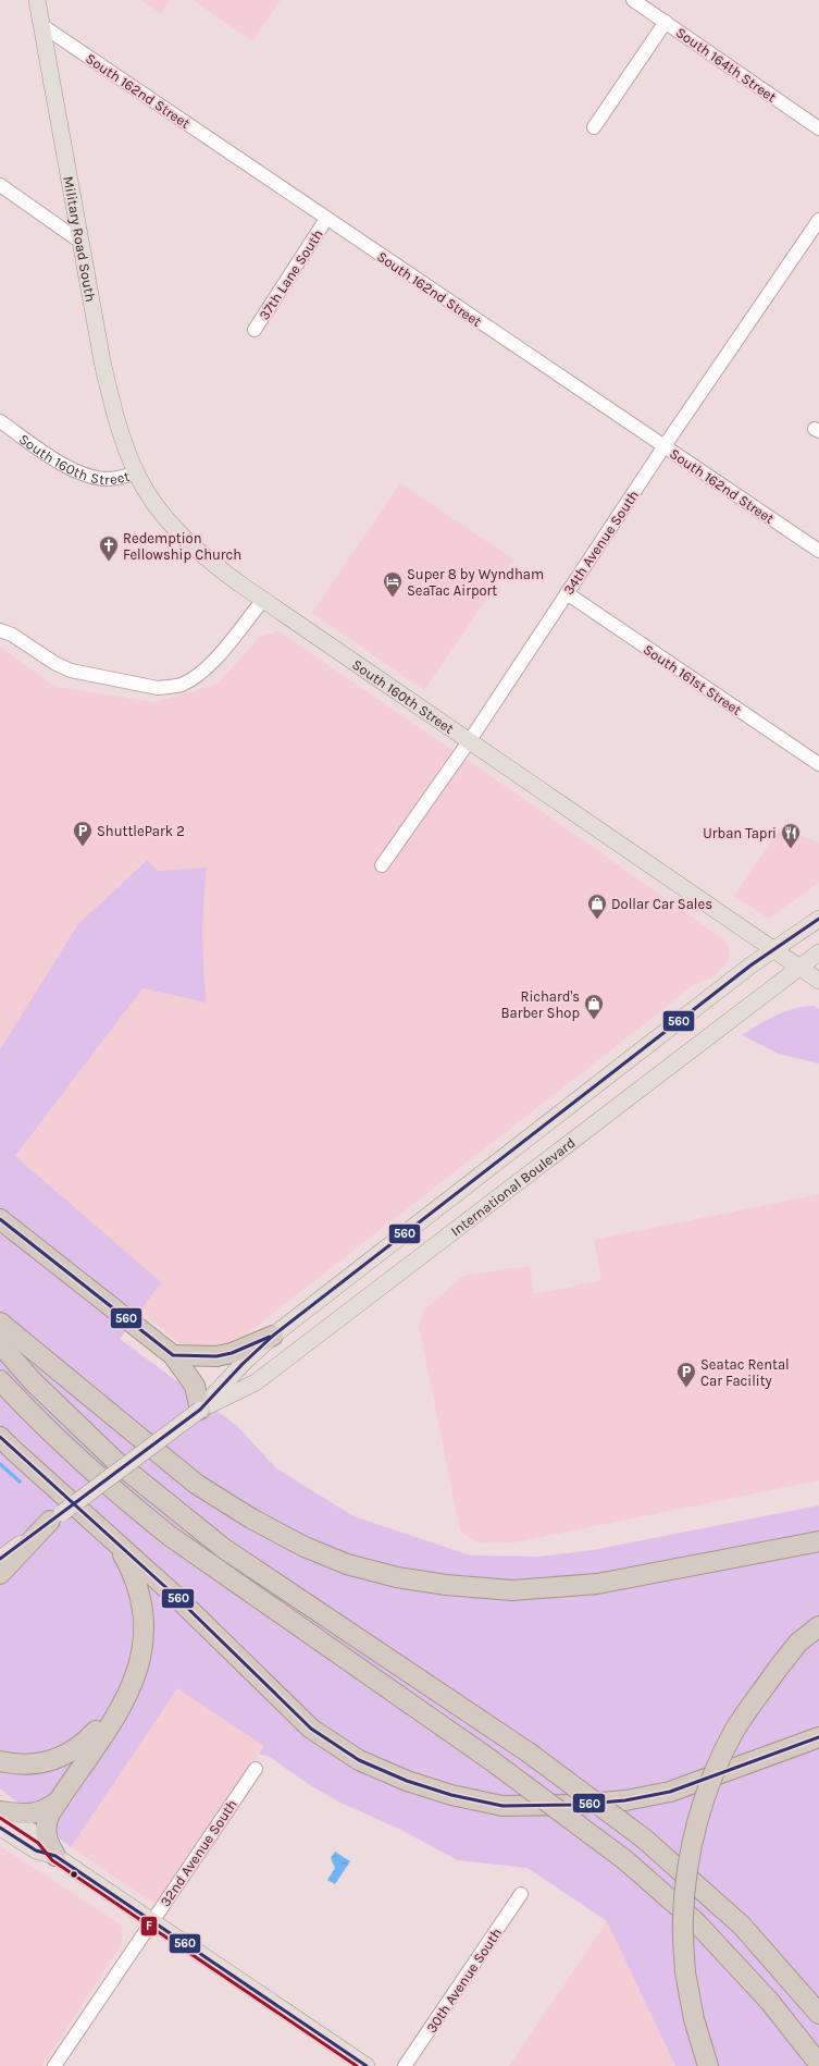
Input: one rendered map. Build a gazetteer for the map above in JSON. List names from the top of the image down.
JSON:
{
  "streets": {
    "main road": ["Military Road South", "South 160th Street", "International Boulevard"],
    "street": [
      "South 164th Street",
      "South 162nd Street",
      "37th Lane South",
      "34th Avenue South",
      "South 161st Street",
      "32nd Avenue South",
      "30th Avenue South"
    ]
  },
  "crossings": [
    ["South 162nd Street", "Military Road South"],
    ["South 162nd Street", "37th Lane South"],
    ["South 162nd Street", "34th Avenue South"],
    ["Military Road South", "South 160th Street"],
    ["South 160th Street", "34th Avenue South"],
    ["South 160th Street", "International Boulevard"],
    ["34th Avenue South", "South 161st Street"]
  ],
  "places": {
    "church": ["Redemption Fellowship Church"],
    "hotel": ["Super 8 by Wyndham SeaTac Airport"],
    "parking": ["ShuttlePark 2", "Seatac Rental Car Facility"],
    "restaurant": ["Urban Tapri"],
    "shop": ["Dollar Car Sales", "Richard's Barber Shop"]
  },
  "lines": ["transit line 560", "transit line F"]
}
